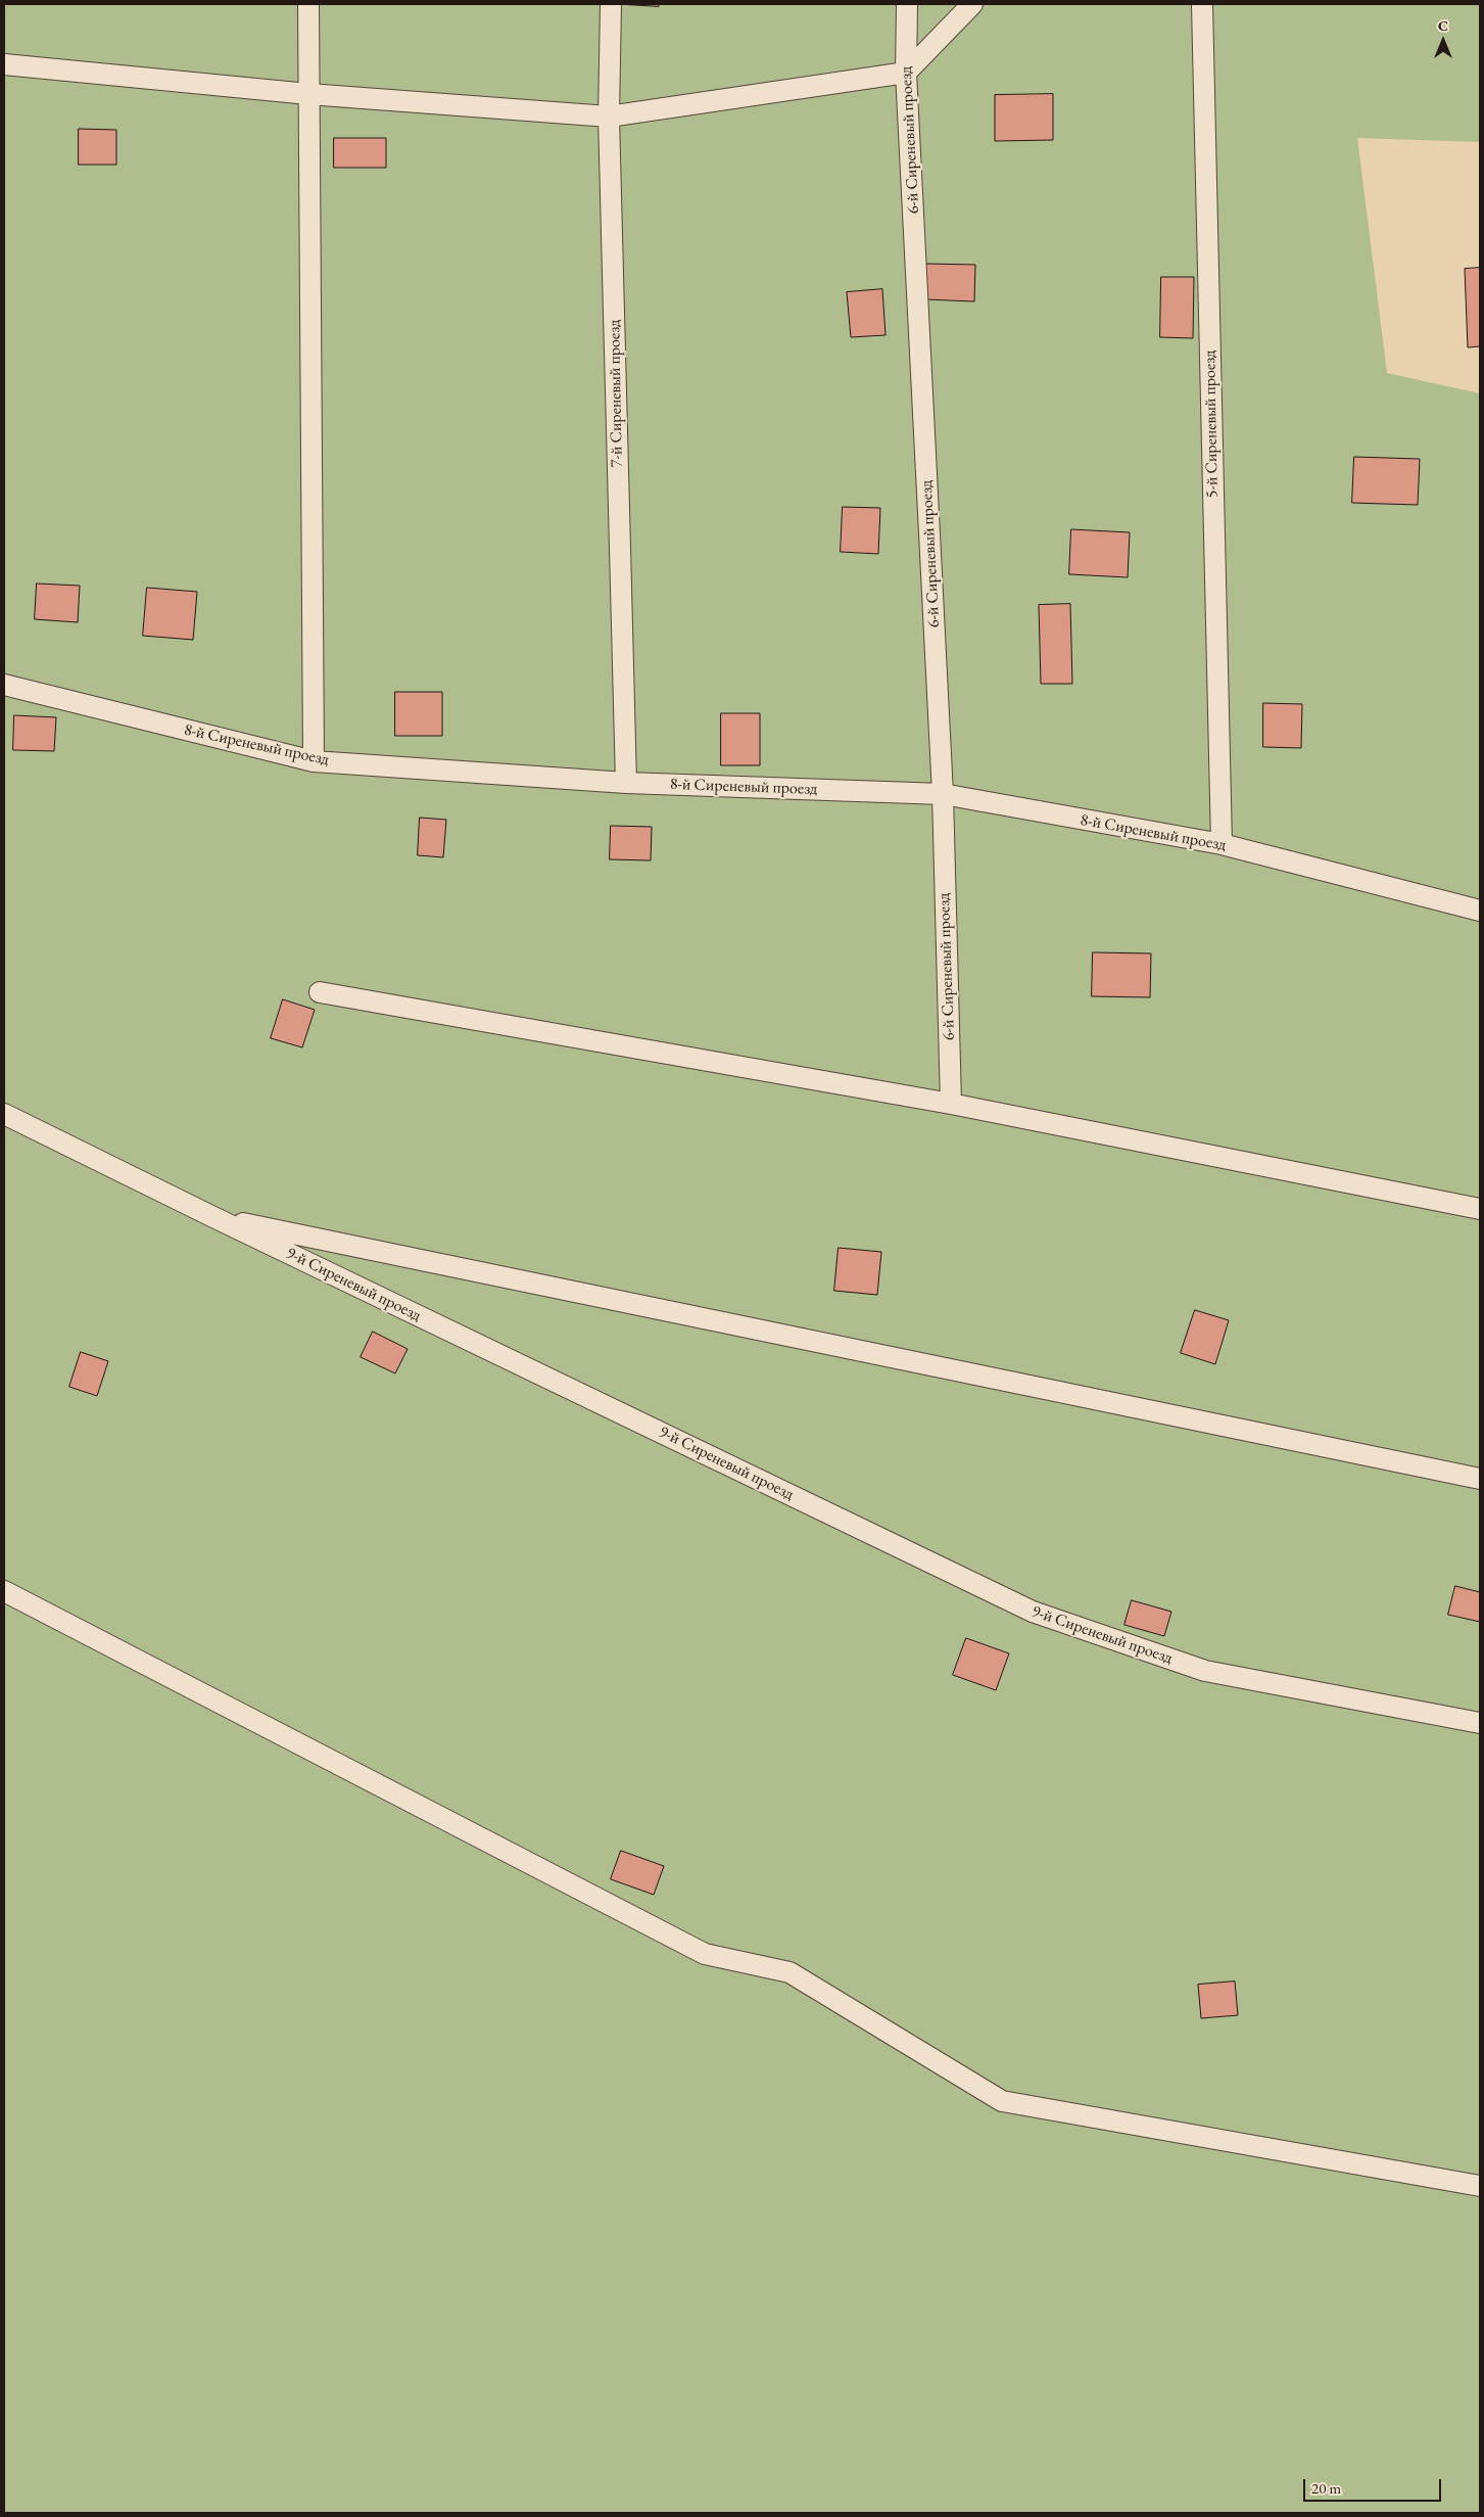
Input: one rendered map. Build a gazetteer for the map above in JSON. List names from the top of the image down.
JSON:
{
  "streets": {
    "lane": [
      "6-й Сиреневый проезд",
      "7-й Сиреневый проезд",
      "5-й Сиреневый проезд",
      "8-й Сиреневый проезд",
      "9-й Сиреневый проезд"
    ]
  },
  "crossings": [
    ["6-й Сиреневый проезд", "8-й Сиреневый проезд"],
    ["7-й Сиреневый проезд", "8-й Сиреневый проезд"],
    ["5-й Сиреневый проезд", "8-й Сиреневый проезд"]
  ],
  "scale_bar": "20 m",
  "north": "top"
}
